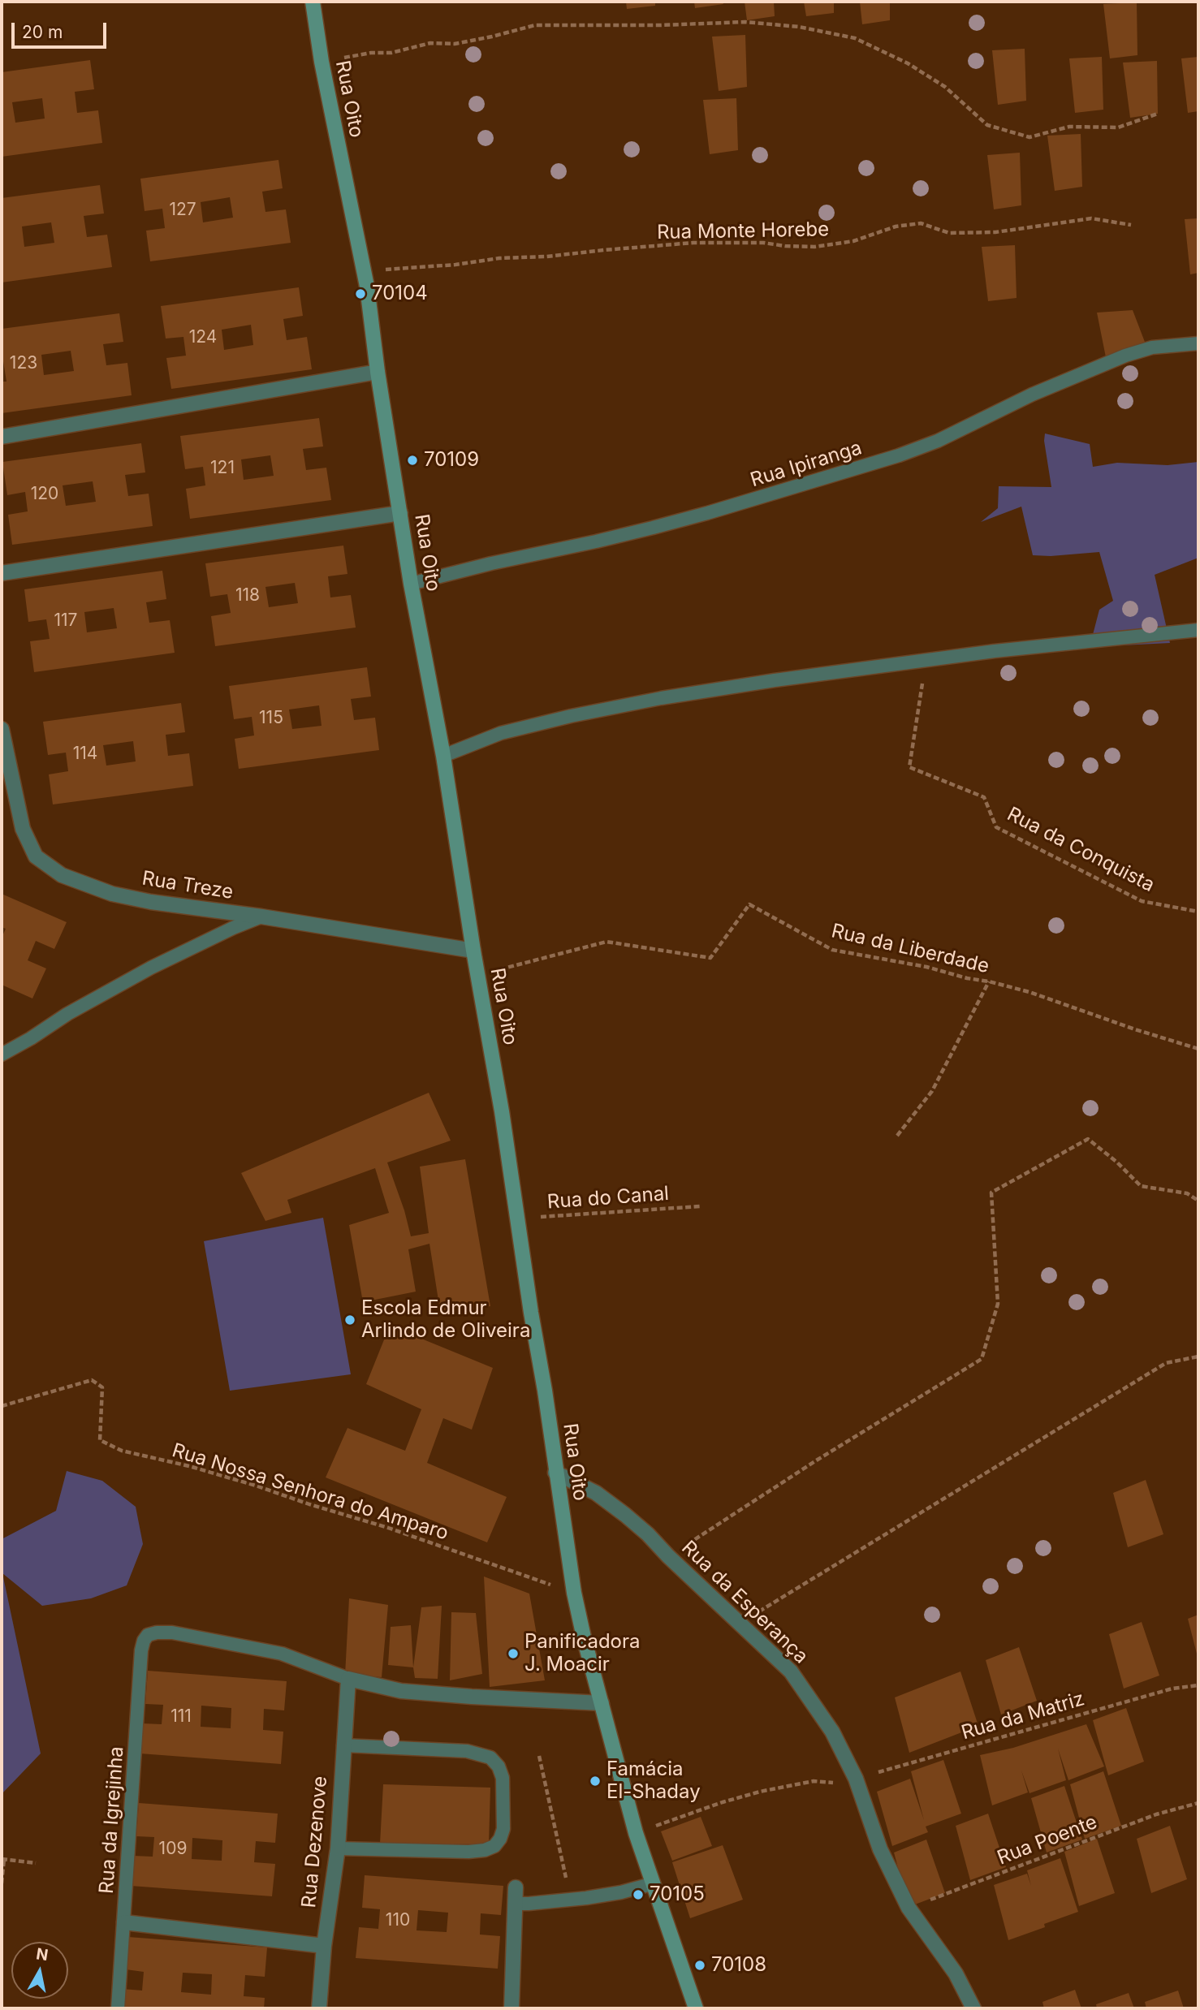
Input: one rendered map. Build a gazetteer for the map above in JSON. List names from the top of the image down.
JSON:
{
  "streets": {
    "street": [
      "Rua Oito",
      "Rua Treze",
      "Rua da Esperança",
      "Rua Dezenove"
    ],
    "lane": ["Rua Ipiranga", "Rua da Igrejinha"],
    "path": [
      "Rua Monte Horebe",
      "Rua da Conquista",
      "Rua da Liberdade",
      "Rua do Canal",
      "Rua Nossa Senhora do Amparo",
      "Rua da Matriz",
      "Rua Poente"
    ]
  },
  "crossings": [
    ["Rua Oito", "Rua Monte Horebe"],
    ["Rua Oito", "Rua Ipiranga"],
    ["Rua Oito", "Rua Treze"],
    ["Rua Oito", "Rua da Liberdade"],
    ["Rua Oito", "Rua do Canal"],
    ["Rua Oito", "Rua Nossa Senhora do Amparo"],
    ["Rua Oito", "Rua da Esperança"],
    ["Rua da Esperança", "Rua da Matriz"],
    ["Rua da Esperança", "Rua Poente"],
    ["Rua da Igrejinha", "Rua Dezenove"]
  ],
  "places": [
    "70104",
    "70109",
    "Escola Edmur Arlindo de Oliveira",
    "Panificadora J. Moacir",
    "Famácia El-Shaday",
    "70105",
    "70108"
  ],
  "house_numbers": [
    "127",
    "124",
    "123",
    "121",
    "120",
    "118",
    "117",
    "115",
    "114",
    "111",
    "109",
    "110"
  ],
  "scale_bar": "20 m",
  "north": "top"
}
